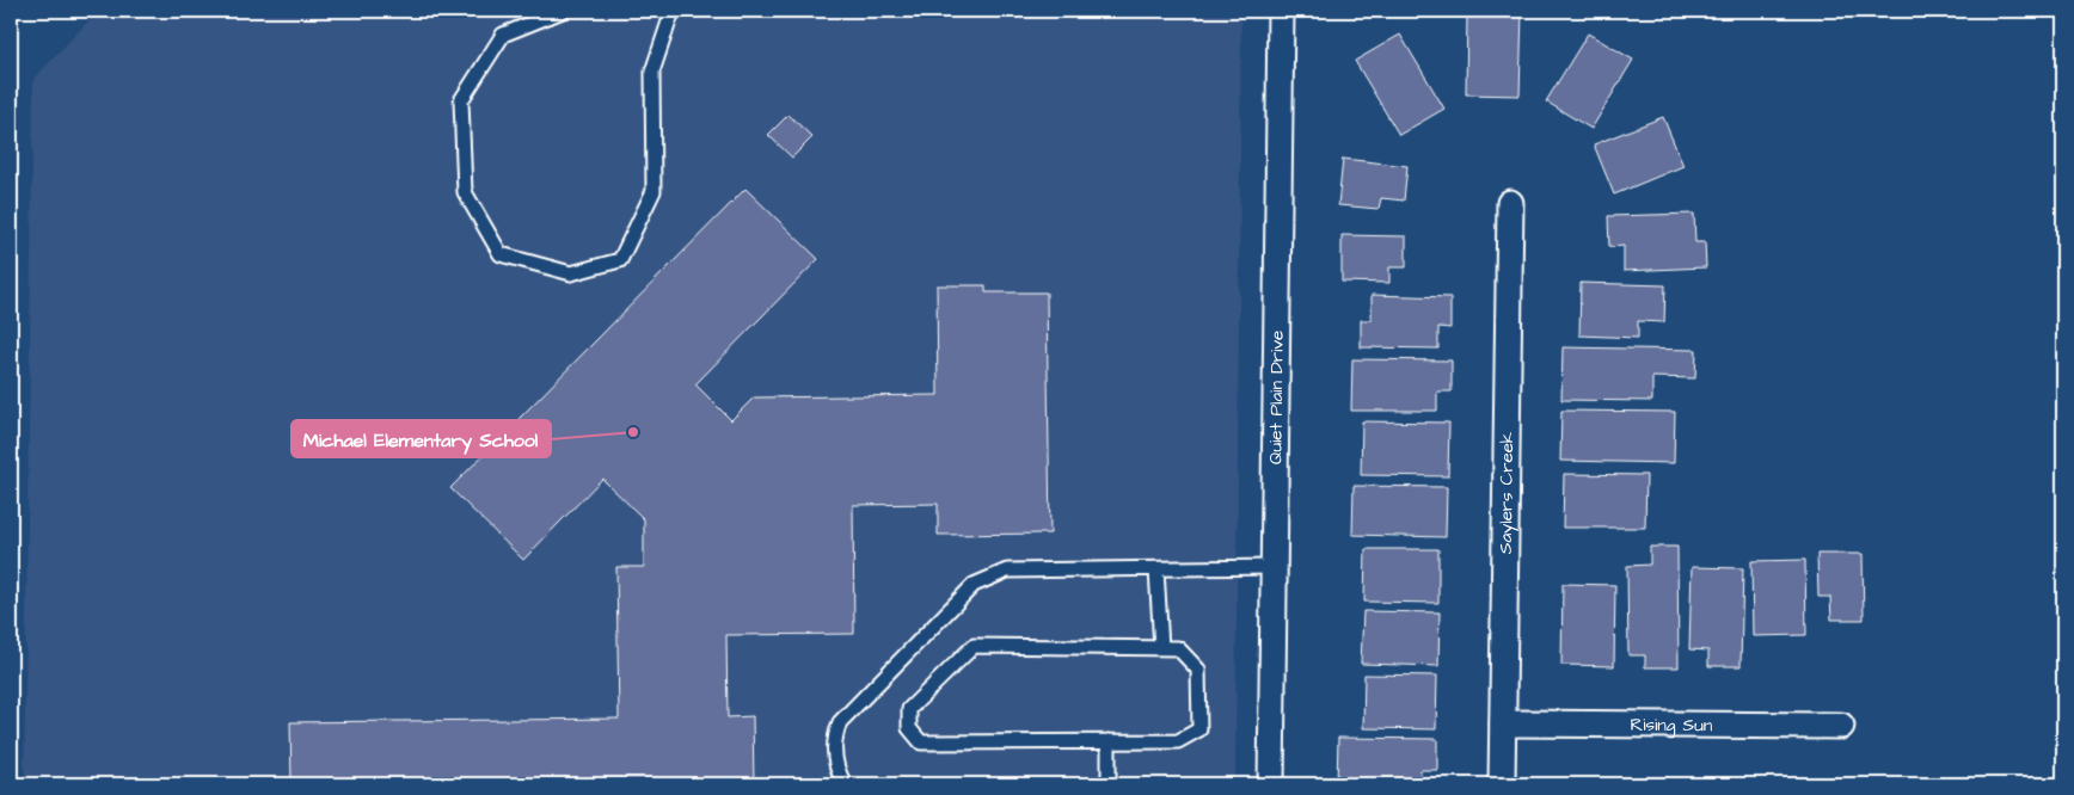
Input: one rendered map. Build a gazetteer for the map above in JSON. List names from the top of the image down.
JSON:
{
  "streets": {
    "street": ["Quiet Plain Drive", "Saylers Creek", "Rising Sun"]
  },
  "crossings": [
    ["Saylers Creek", "Rising Sun"]
  ],
  "places": ["Michael Elementary School"]
}
